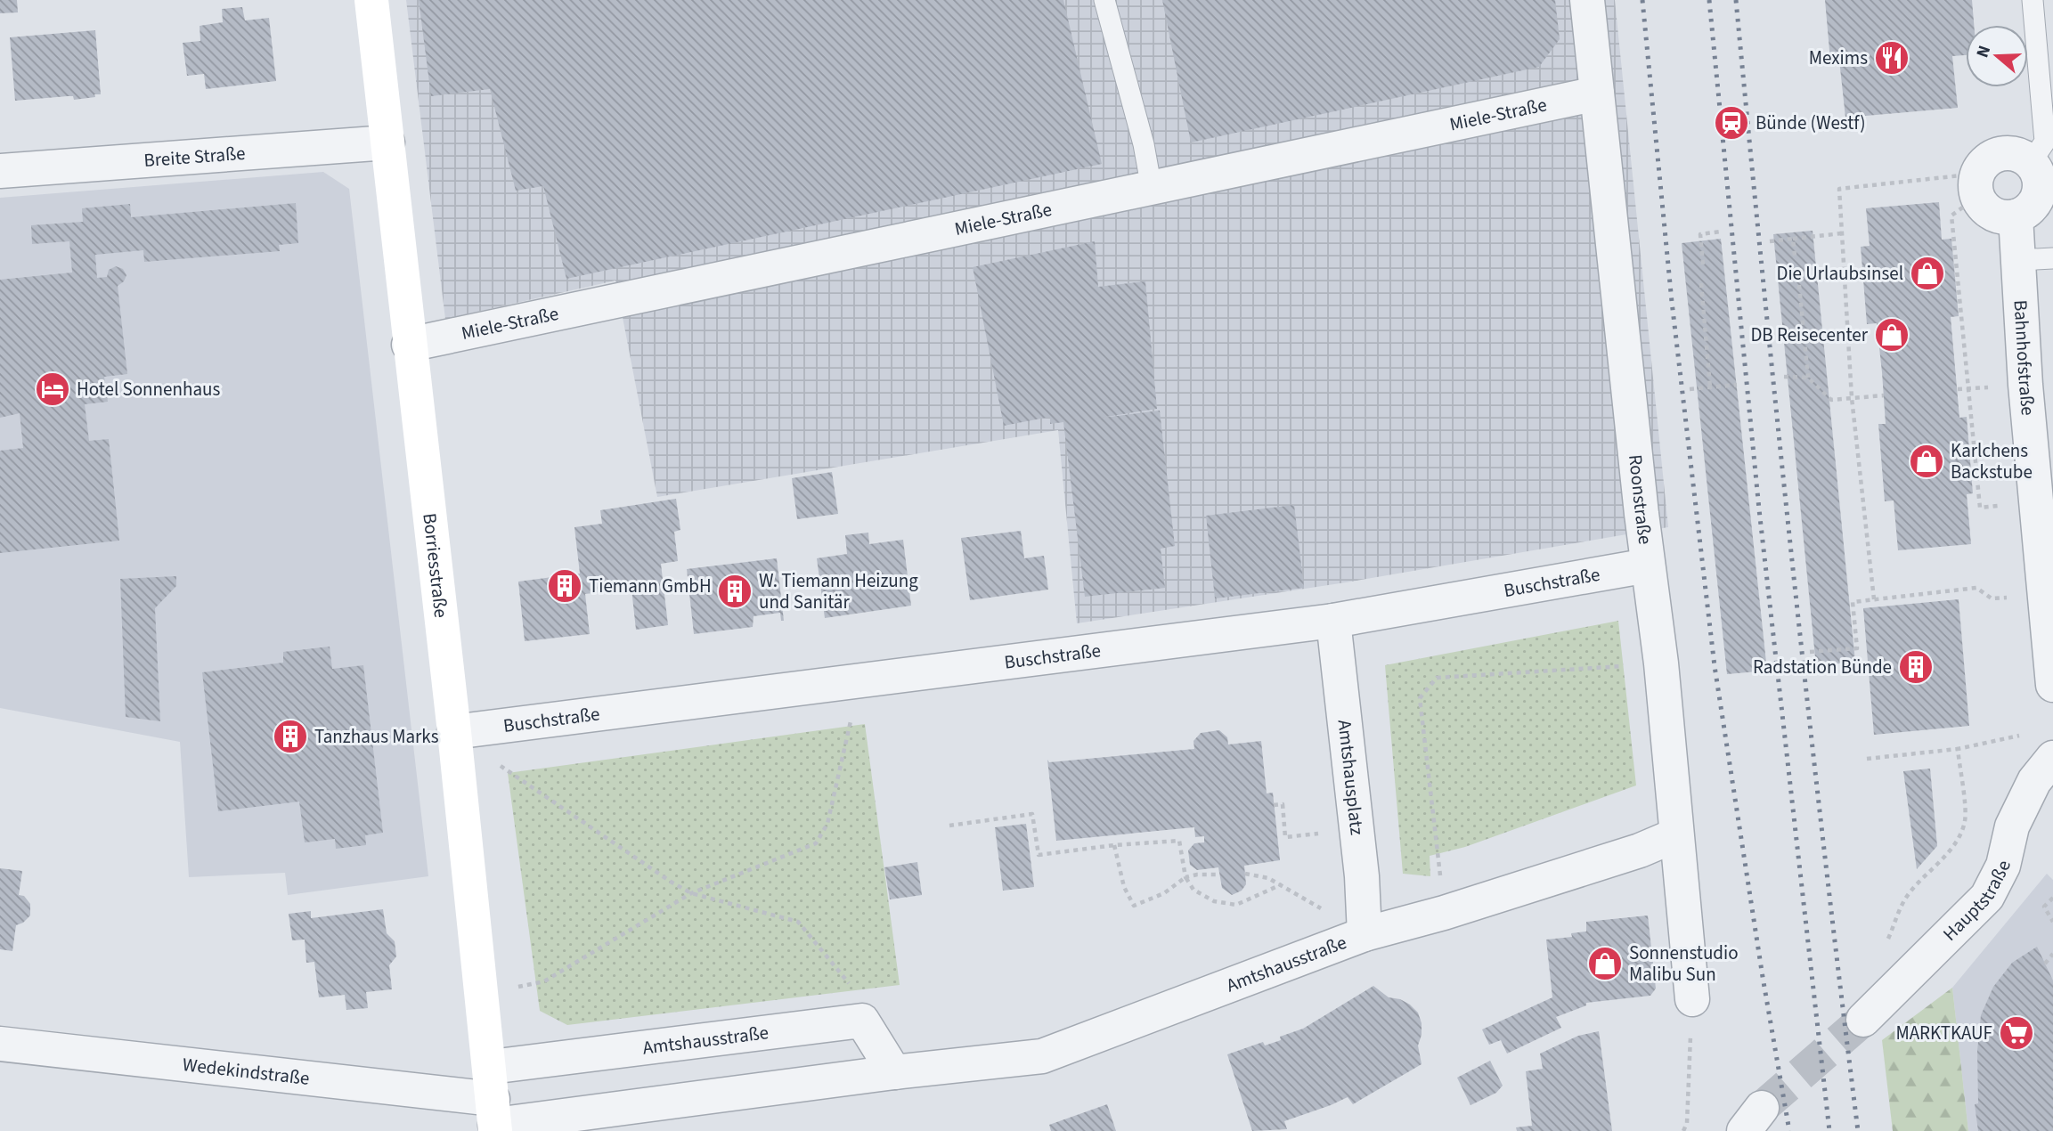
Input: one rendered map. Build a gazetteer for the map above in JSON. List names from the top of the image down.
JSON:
{
  "streets": {
    "main road": ["Borriesstraße"],
    "street": [
      "Miele-Straße",
      "Breite Straße",
      "Bahnhofstraße",
      "Roonstraße",
      "Buschstraße",
      "Amtshausplatz",
      "Hauptstraße",
      "Amtshausstraße",
      "Wedekindstraße"
    ]
  },
  "crossings": [
    ["Miele-Straße", "Roonstraße"],
    ["Miele-Straße", "Borriesstraße"],
    ["Breite Straße", "Borriesstraße"],
    ["Roonstraße", "Buschstraße"],
    ["Roonstraße", "Amtshausstraße"],
    ["Borriesstraße", "Buschstraße"],
    ["Borriesstraße", "Amtshausstraße"],
    ["Borriesstraße", "Wedekindstraße"],
    ["Buschstraße", "Amtshausplatz"],
    ["Amtshausplatz", "Amtshausstraße"],
    ["Amtshausstraße", "Wedekindstraße"]
  ],
  "places": {
    "restaurant": ["Mexims"],
    "station": ["Bünde (Westf)"],
    "shop": [
      "Die Urlaubsinsel",
      "DB Reisecenter",
      "Karlchens Backstube",
      "Sonnenstudio Malibu Sun"
    ],
    "hotel": ["Hotel Sonnenhaus"],
    "building": [
      "Tiemann GmbH",
      "W. Tiemann Heizung und Sanitär",
      "Radstation Bünde",
      "Tanzhaus Marks"
    ],
    "supermarket": ["MARKTKAUF"]
  },
  "north": "left"
}
